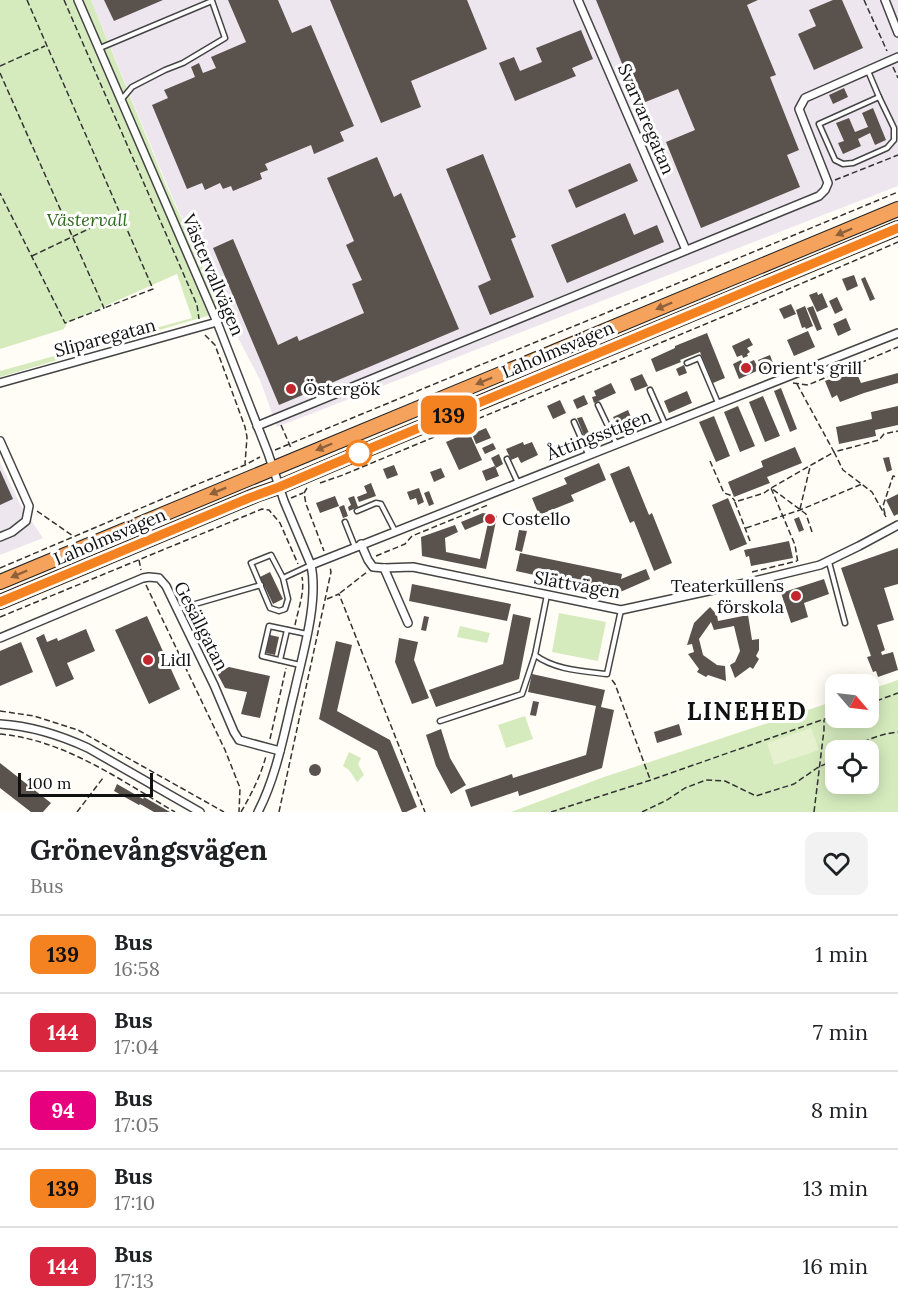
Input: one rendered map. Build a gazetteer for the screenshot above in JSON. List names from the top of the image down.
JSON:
{
  "streets": {
    "highway": ["Laholmsvägen"],
    "street": [
      "Svarvaregatan",
      "Västervallvägen",
      "Sliparegatan",
      "Åttingsstigen",
      "Slättvägen",
      "Gesällgatan"
    ]
  },
  "crossings": [
    ["Västervallvägen", "Sliparegatan"],
    ["Västervallvägen", "Laholmsvägen"],
    ["Västervallvägen", "Åttingsstigen"],
    ["Västervallvägen", "Gesällgatan"]
  ],
  "districts": ["LINEHED"],
  "parks": ["Västervall"],
  "places": [
    "Orient's grill",
    "Östergök",
    "Costello",
    "Teaterkullens förskola",
    "Lidl"
  ],
  "lines": ["bus line 139"],
  "scale_bar": "100 m",
  "north": "bottom right",
  "page": {
    "on_map": "139",
    "scale": "100 m",
    "heading": ["Grönevångsvägen", "Bus"],
    "list": [
      {
        "mark": "139",
        "name": "Bus",
        "note": "16:58",
        "value": "1 min"
      },
      {
        "mark": "144",
        "name": "Bus",
        "note": "17:04",
        "value": "7 min"
      },
      {
        "mark": "94",
        "name": "Bus",
        "note": "17:05",
        "value": "8 min"
      },
      {
        "mark": "139",
        "name": "Bus",
        "note": "17:10",
        "value": "13 min"
      },
      {
        "mark": "144",
        "name": "Bus",
        "note": "17:13",
        "value": "16 min"
      }
    ]
  }
}
